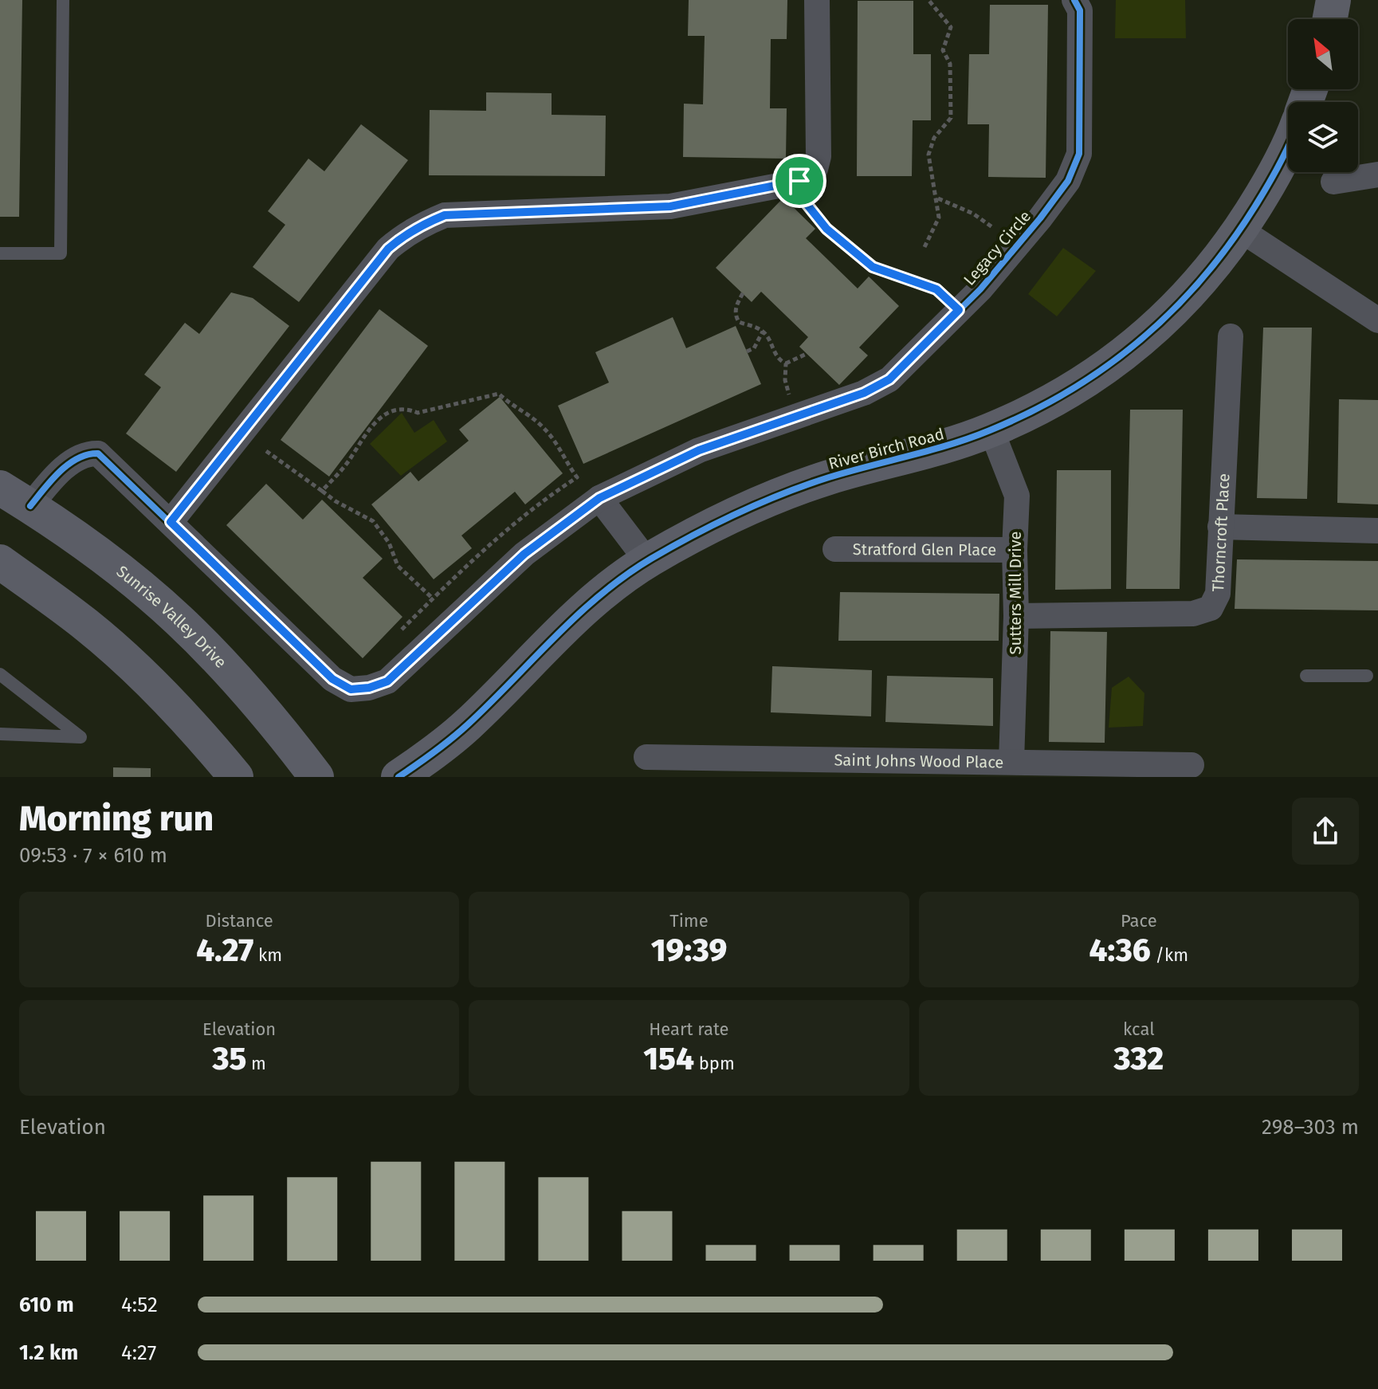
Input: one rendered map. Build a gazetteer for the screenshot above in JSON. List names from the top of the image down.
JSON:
{
  "streets": {
    "street": [
      "Legacy Circle",
      "River Birch Road",
      "Thorncroft Place",
      "Stratford Glen Place",
      "Sutters Mill Drive",
      "Sunrise Valley Drive",
      "Saint Johns Wood Place"
    ]
  },
  "crossings": [
    ["Legacy Circle", "Sunrise Valley Drive"],
    ["River Birch Road", "Sutters Mill Drive"],
    ["Thorncroft Place", "Sutters Mill Drive"],
    ["Stratford Glen Place", "Sutters Mill Drive"],
    ["Sutters Mill Drive", "Saint Johns Wood Place"]
  ],
  "north": "top left",
  "page": {
    "heading": ["Morning run", "09:53 · 7 × 610 m"],
    "stats": [
      ["Distance", "4.27 km"],
      ["Time", "19:39"],
      ["Pace", "4:36 /km"],
      ["Elevation", "35 m"],
      ["Heart rate", "154 bpm"],
      ["kcal", "332"]
    ],
    "chart": ["Elevation", "298–303 m"],
    "list": [
      {
        "name": "610 m",
        "note": "4:52"
      },
      {
        "name": "1.2 km",
        "note": "4:27"
      }
    ]
  }
}
